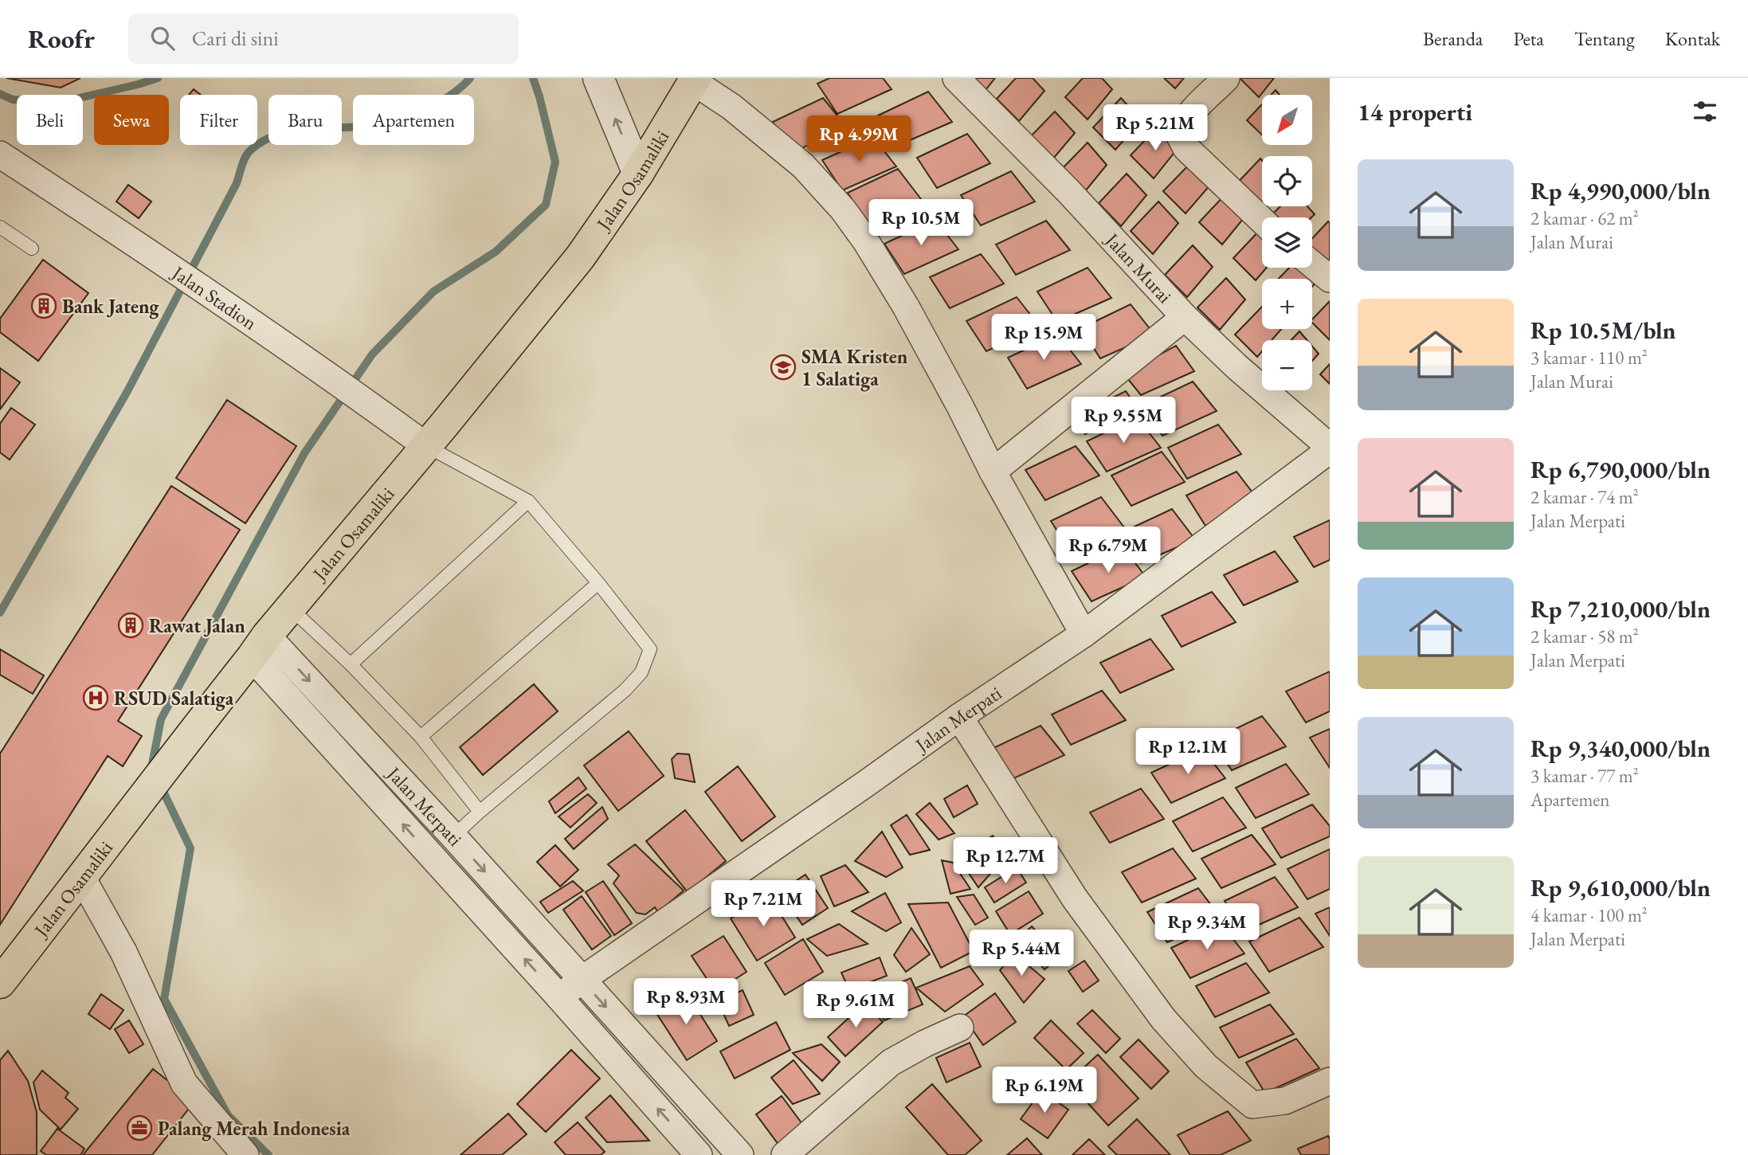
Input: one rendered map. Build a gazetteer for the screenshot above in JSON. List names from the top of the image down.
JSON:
{
  "streets": {
    "main road": ["Jalan Osamaliki"],
    "street": ["Jalan Murai", "Jalan Stadion", "Jalan Merpati"]
  },
  "crossings": [
    ["Jalan Osamaliki", "Jalan Stadion"],
    ["Jalan Osamaliki", "Jalan Merpati"],
    ["Jalan Murai", "Jalan Merpati"]
  ],
  "places": {
    "building": ["Bank Jateng", "Rawat Jalan"],
    "school or university": ["SMA Kristen 1 Salatiga"],
    "hospital": ["RSUD Salatiga"],
    "office": ["Palang Merah Indonesia"]
  },
  "north": "bottom left",
  "page": {
    "header": "Roofr",
    "search": "Cari di sini",
    "nav": [
      "Beranda",
      "Peta",
      "Tentang",
      "Kontak"
    ],
    "heading": "14 properti",
    "map_buttons": ["+", "−"],
    "chip": [
      "Beli",
      "Sewa",
      "Filter",
      "Baru",
      "Apartemen"
    ],
    "price": [
      "Rp 5.21M",
      "Rp 4.99M",
      "Rp 10.5M",
      "Rp 15.9M",
      "Rp 9.55M",
      "Rp 6.79M",
      "Rp 12.1M",
      "Rp 12.7M",
      "Rp 7.21M",
      "Rp 9.34M",
      "Rp 5.44M",
      "Rp 8.93M",
      "Rp 9.61M",
      "Rp 6.19M"
    ],
    "list": [
      {
        "name": "Rp 4,990,000/bln",
        "note": "2 kamar · 62 m² · Jalan Murai"
      },
      {
        "name": "Rp 10.5M/bln",
        "note": "3 kamar · 110 m² · Jalan Murai"
      },
      {
        "name": "Rp 6,790,000/bln",
        "note": "2 kamar · 74 m² · Jalan Merpati"
      },
      {
        "name": "Rp 7,210,000/bln",
        "note": "2 kamar · 58 m² · Jalan Merpati"
      },
      {
        "name": "Rp 9,340,000/bln",
        "note": "3 kamar · 77 m² · Apartemen"
      },
      {
        "name": "Rp 9,610,000/bln",
        "note": "4 kamar · 100 m² · Jalan Merpati"
      }
    ]
  }
}
